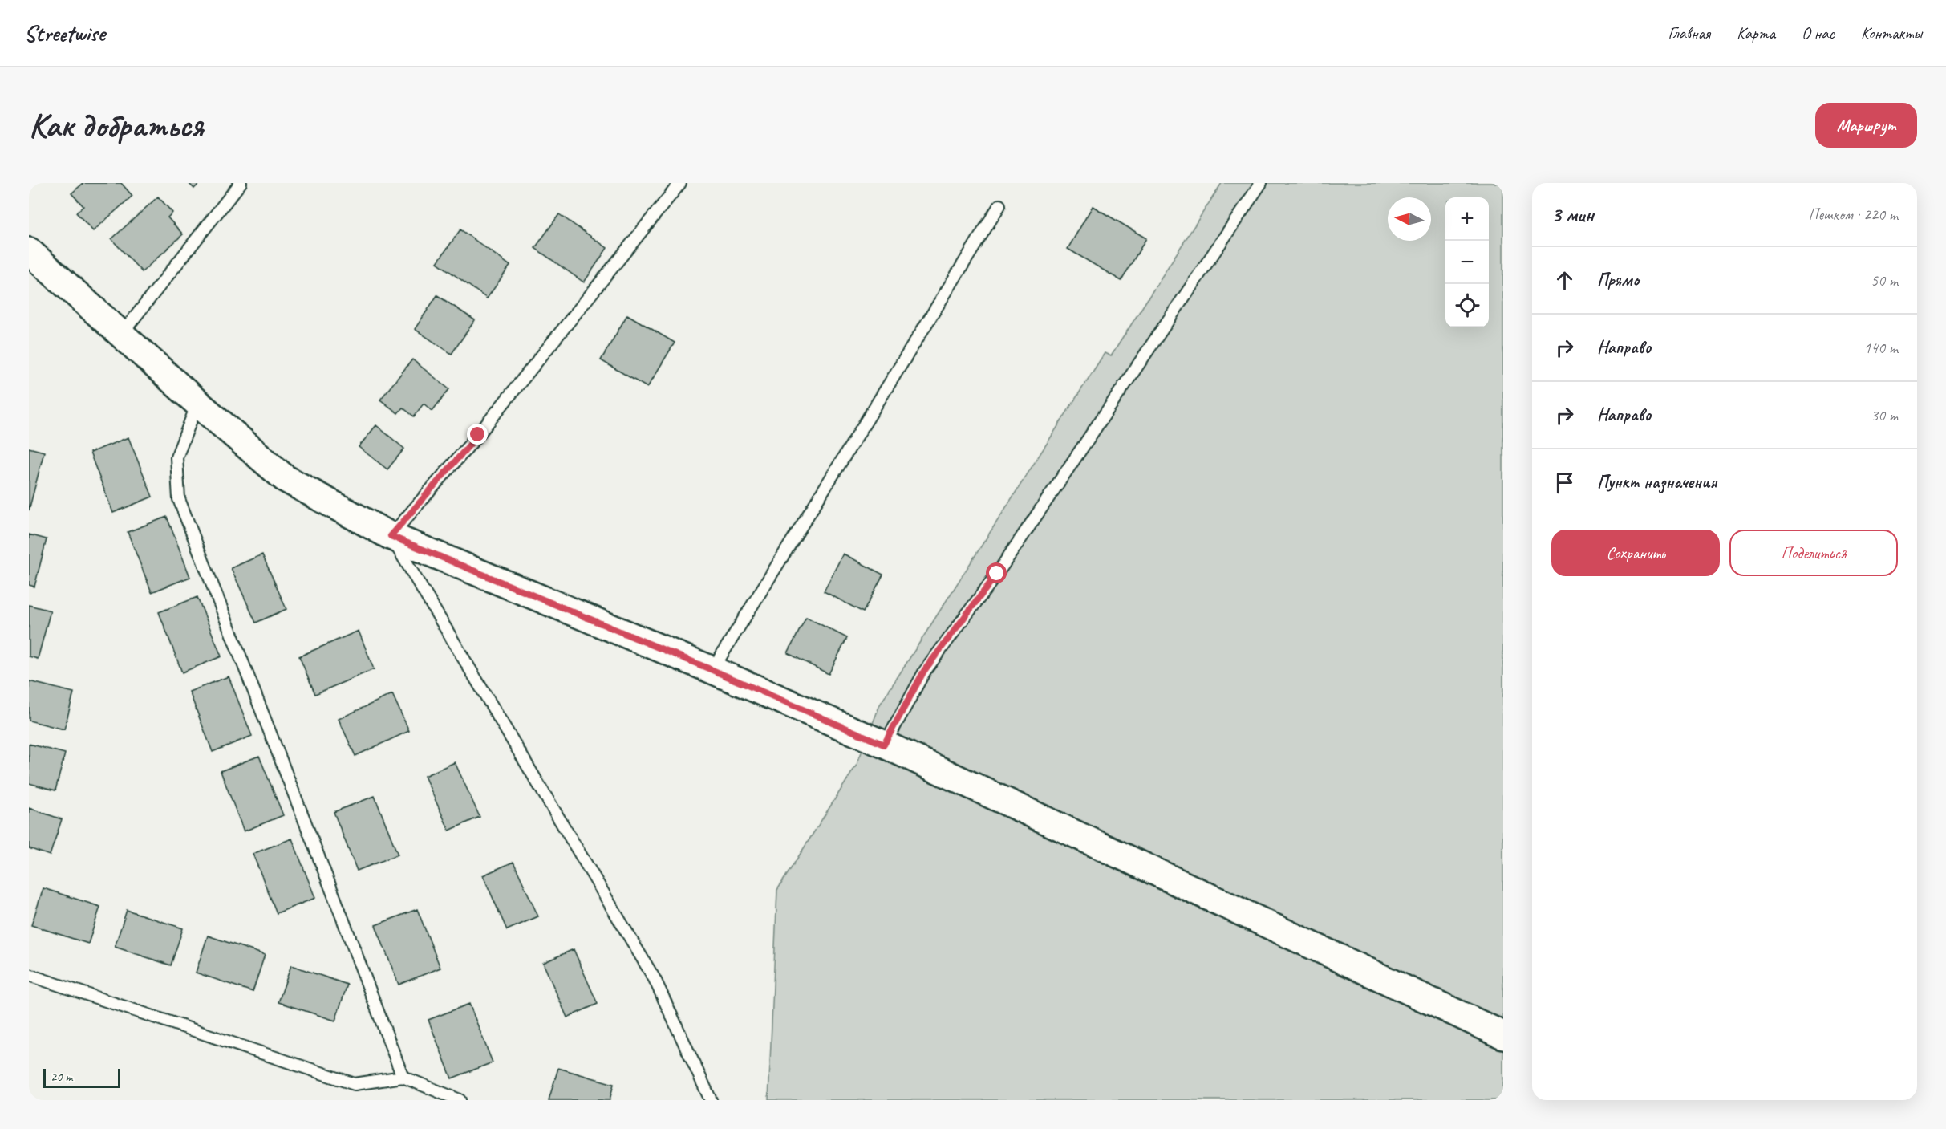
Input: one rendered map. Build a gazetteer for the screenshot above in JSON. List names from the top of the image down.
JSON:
{
  "scale_bar": "20 m",
  "north": "left",
  "page": {
    "header": "Streetwise",
    "nav": [
      "Главная",
      "Карта",
      "О нас",
      "Контакты"
    ],
    "buttons": [
      "Маршрут",
      ["Сохранить", "Поделиться"]
    ],
    "title": "Как добраться",
    "heading": ["3 мин", "Пешком · 220 m"],
    "map_buttons": ["+", "−"],
    "list": [
      ["Прямо", "50 m"],
      ["Направо", "140 m"],
      ["Направо", "30 m"],
      "Пункт назначения"
    ],
    "scale": "20 m"
  }
}
